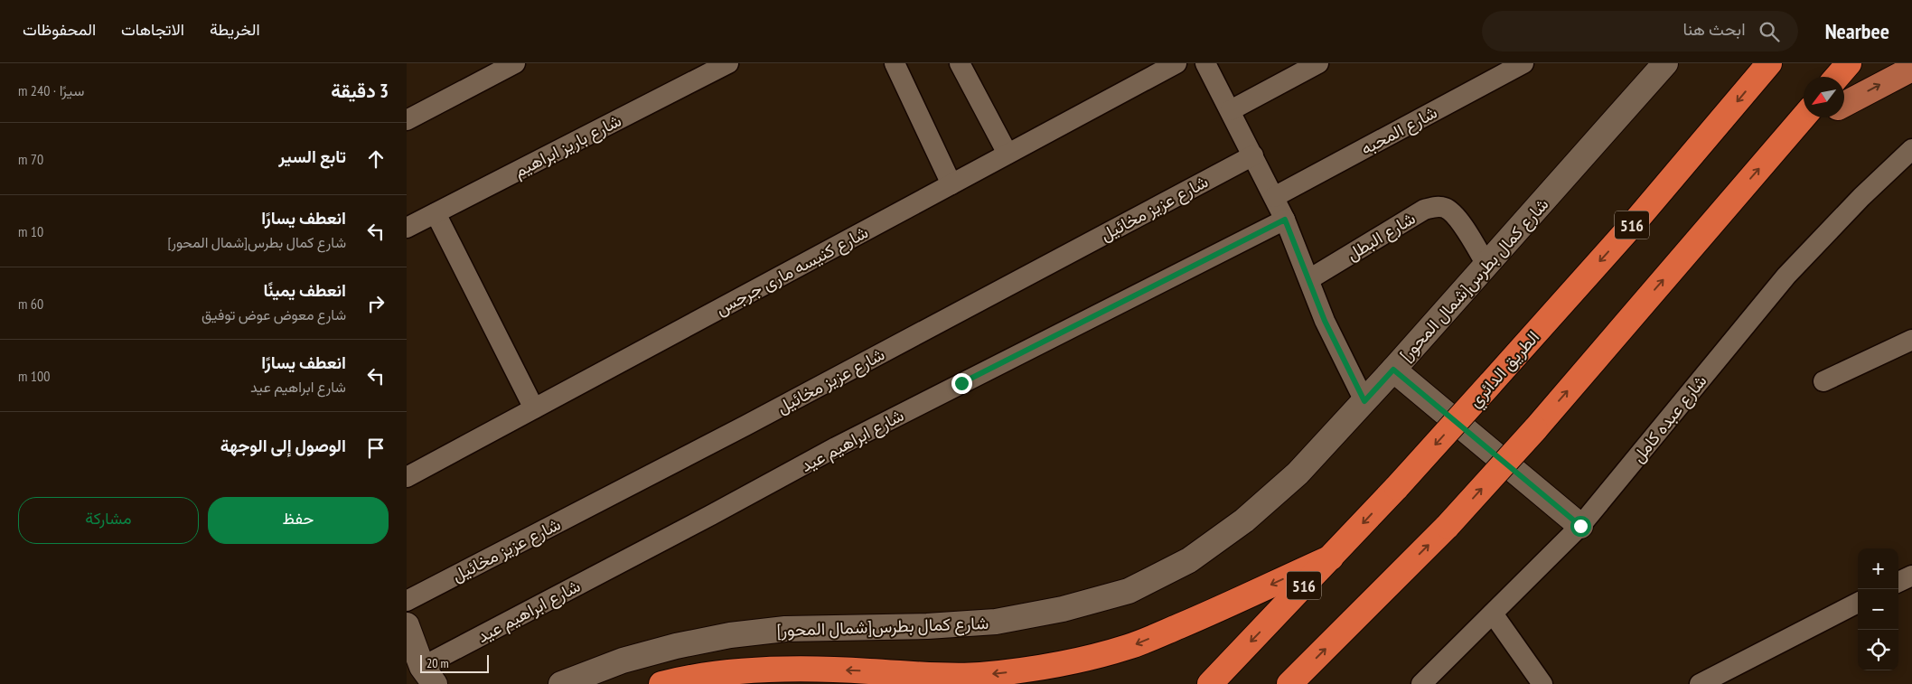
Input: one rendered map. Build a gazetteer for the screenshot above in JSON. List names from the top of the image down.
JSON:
{
  "streets": {
    "highway": ["516", "الطريق الدائري"],
    "street": [
      "شارع المحبه",
      "شارع باريز ابراهيم",
      "شارع عزيز مخائيل",
      "شارع البطل",
      "شارع كنيسه مارى جرجس",
      "شارع كمال بطرس[شمال المحور]",
      "شارع عبده كامل",
      "شارع ابراهيم عيد"
    ]
  },
  "crossings": [
    ["شارع البطل", "شارع كمال بطرس[شمال المحور]"]
  ],
  "scale_bar": "20 m",
  "north": "bottom left",
  "page": {
    "header": "Nearbee",
    "search": "ابحث هنا",
    "nav": ["الخريطة", "الاتجاهات", "المحفوظات"],
    "heading": ["3 دقيقة", "سيرًا · 240 m"],
    "list": [
      ["تابع السير", "70 m"],
      ["انعطف يسارًا", "شارع كمال بطرس[شمال المحور]", "10 m"],
      ["انعطف يمينًا", "شارع معوض عوض توفيق", "60 m"],
      ["انعطف يسارًا", "شارع ابراهيم عيد", "100 m"],
      "الوصول إلى الوجهة"
    ],
    "buttons": ["حفظ", "مشاركة"],
    "map_buttons": ["+", "−"],
    "scale": "20 m"
  }
}
